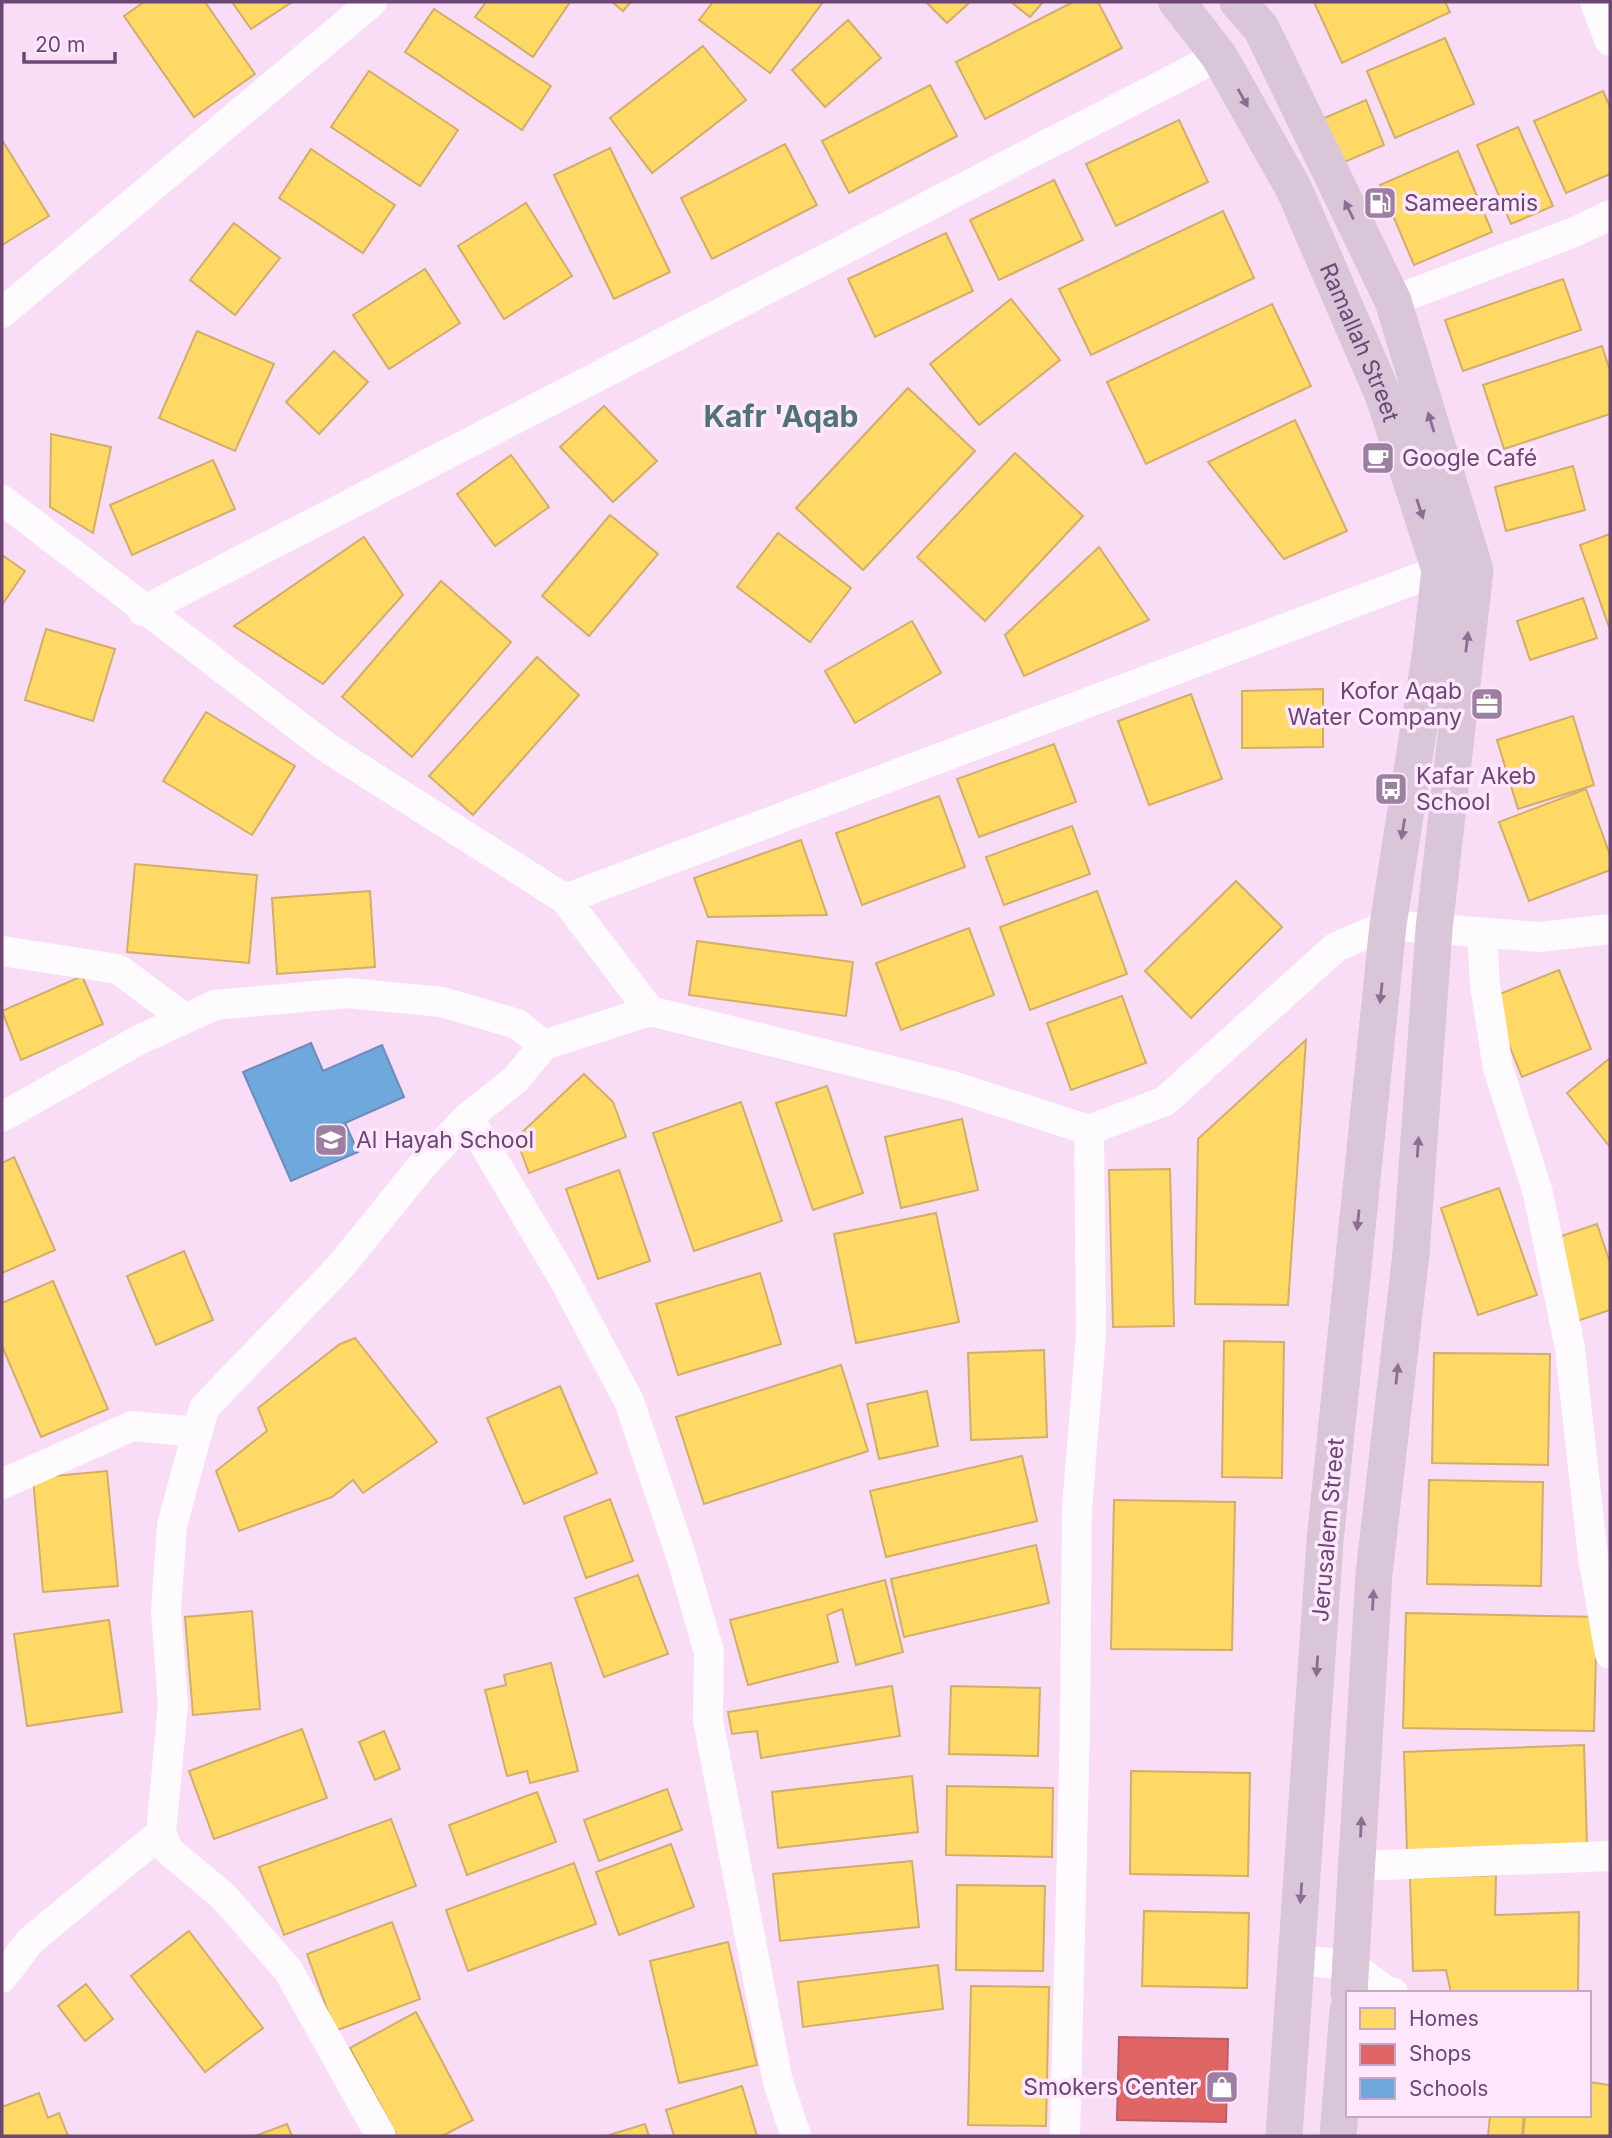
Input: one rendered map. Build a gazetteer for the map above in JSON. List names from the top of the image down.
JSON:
{
  "streets": {
    "main road": ["Ramallah Street", "Jerusalem Street"]
  },
  "crossings": [
    ["Ramallah Street", "Jerusalem Street"]
  ],
  "districts": ["Kafr 'Aqab"],
  "places": {
    "fuel station": ["Sameeramis"],
    "cafe": ["Google Café"],
    "office": ["Kofor Aqab Water Company"],
    "bus stop": ["Kafar Akeb School"],
    "school or university": ["Al Hayah School"],
    "shop": ["Smokers Center"]
  },
  "legend": ["Homes", "Shops", "Schools"],
  "scale_bar": "20 m"
}
